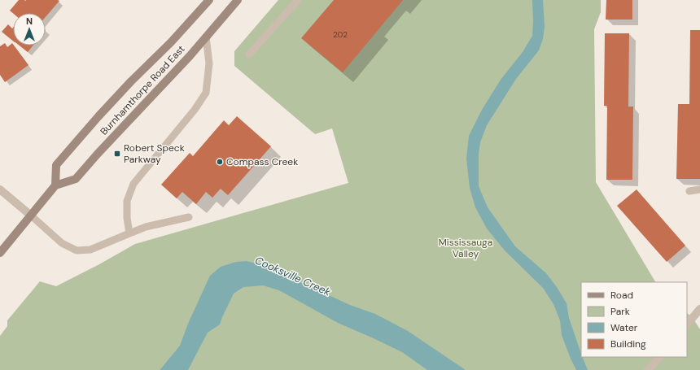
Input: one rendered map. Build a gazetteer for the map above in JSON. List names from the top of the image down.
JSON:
{
  "streets": {
    "main road": ["Burnhamthorpe Road East"]
  },
  "water": ["Cooksville Creek"],
  "parks": ["Mississauga Valley"],
  "places": {
    "transit": ["Robert Speck Parkway"],
    "other": ["Compass Creek"]
  },
  "house_numbers": ["202"],
  "legend": [
    "Road",
    "Park",
    "Water",
    "Building"
  ],
  "north": "top"
}
